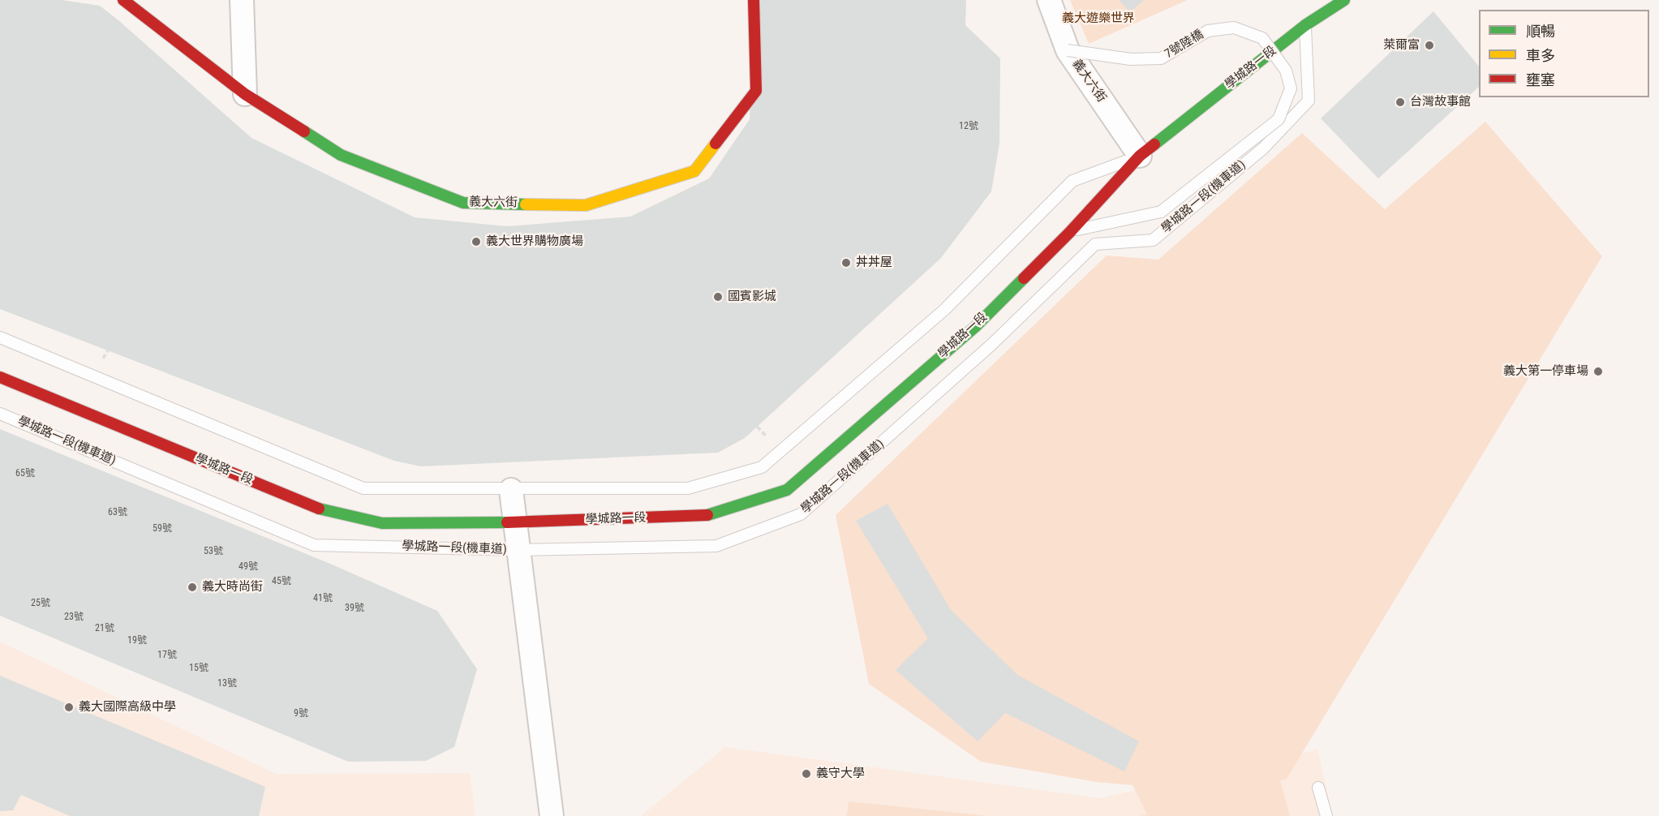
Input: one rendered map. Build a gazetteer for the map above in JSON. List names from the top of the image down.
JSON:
{
  "streets": {
    "main road": ["學城路一段", "義大六街"],
    "lane": ["7號陸橋", "學城路一段(機車道)"]
  },
  "crossings": [
    ["7號陸橋", "學城路一段"],
    ["7號陸橋", "義大六街"],
    ["學城路一段", "義大六街"],
    ["學城路一段", "學城路一段(機車道)"]
  ],
  "parks": ["義大遊樂世界"],
  "places": [
    "萊爾富",
    "台灣故事館",
    "義大世界購物廣場",
    "丼丼屋",
    "國賓影城",
    "義大第一停車場",
    "義大時尚街",
    "義大國際高級中學",
    "義守大學"
  ],
  "house_numbers": [
    "12號",
    "65號",
    "63號",
    "59號",
    "53號",
    "49號",
    "45號",
    "41號",
    "25號",
    "39號",
    "23號",
    "21號",
    "19號",
    "17號",
    "15號",
    "13號",
    "9號"
  ],
  "legend": ["順暢", "車多", "壅塞"]
}
